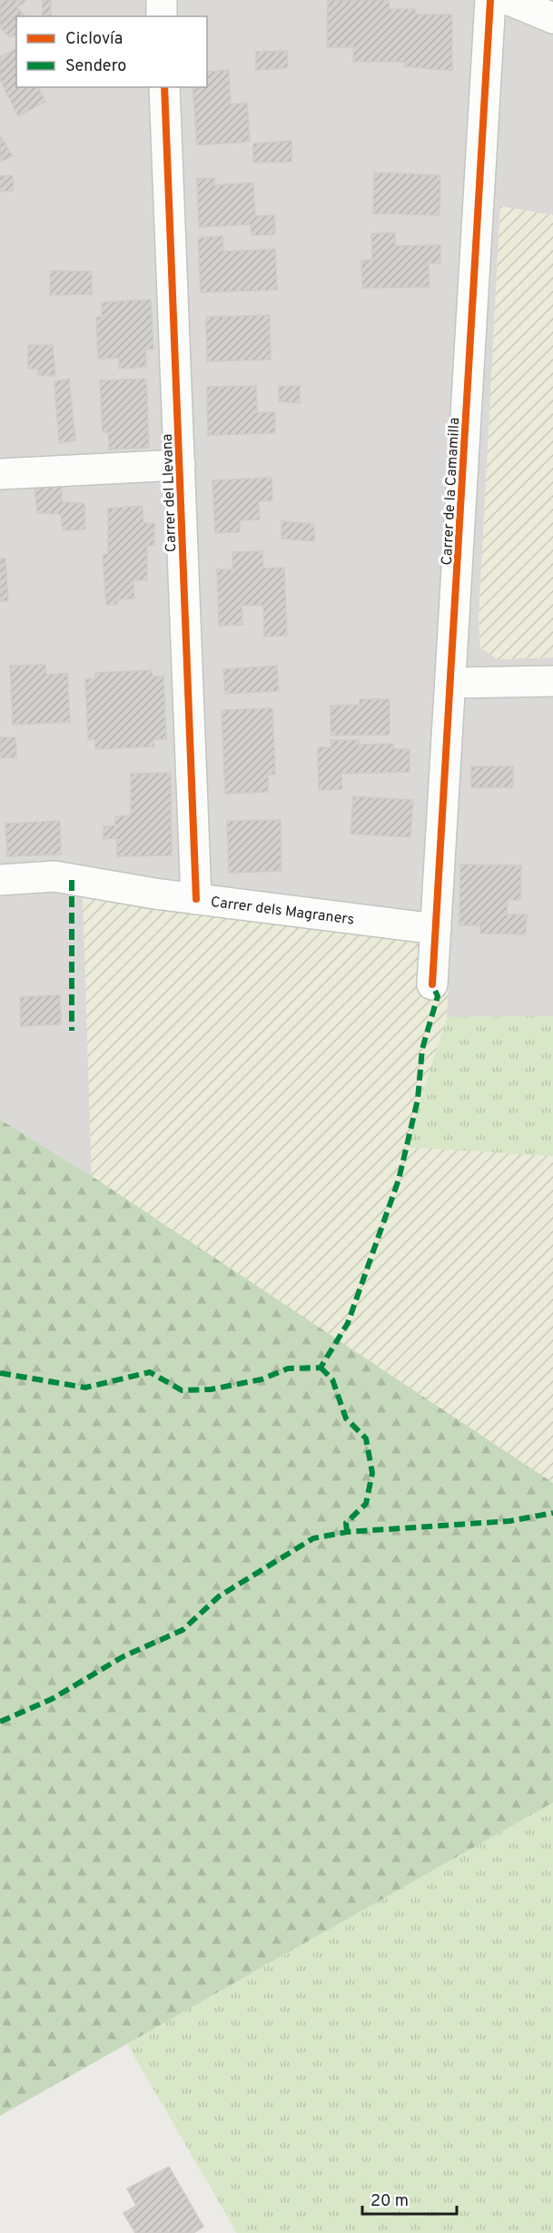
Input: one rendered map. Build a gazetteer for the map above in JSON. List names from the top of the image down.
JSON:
{
  "streets": {
    "street": ["Carrer de la Camamilla", "Carrer del Llevana", "Carrer dels Magraners"]
  },
  "crossings": [
    ["Carrer de la Camamilla", "Carrer dels Magraners"],
    ["Carrer del Llevana", "Carrer dels Magraners"]
  ],
  "legend": ["Ciclovía", "Sendero"],
  "scale_bar": "20 m"
}
